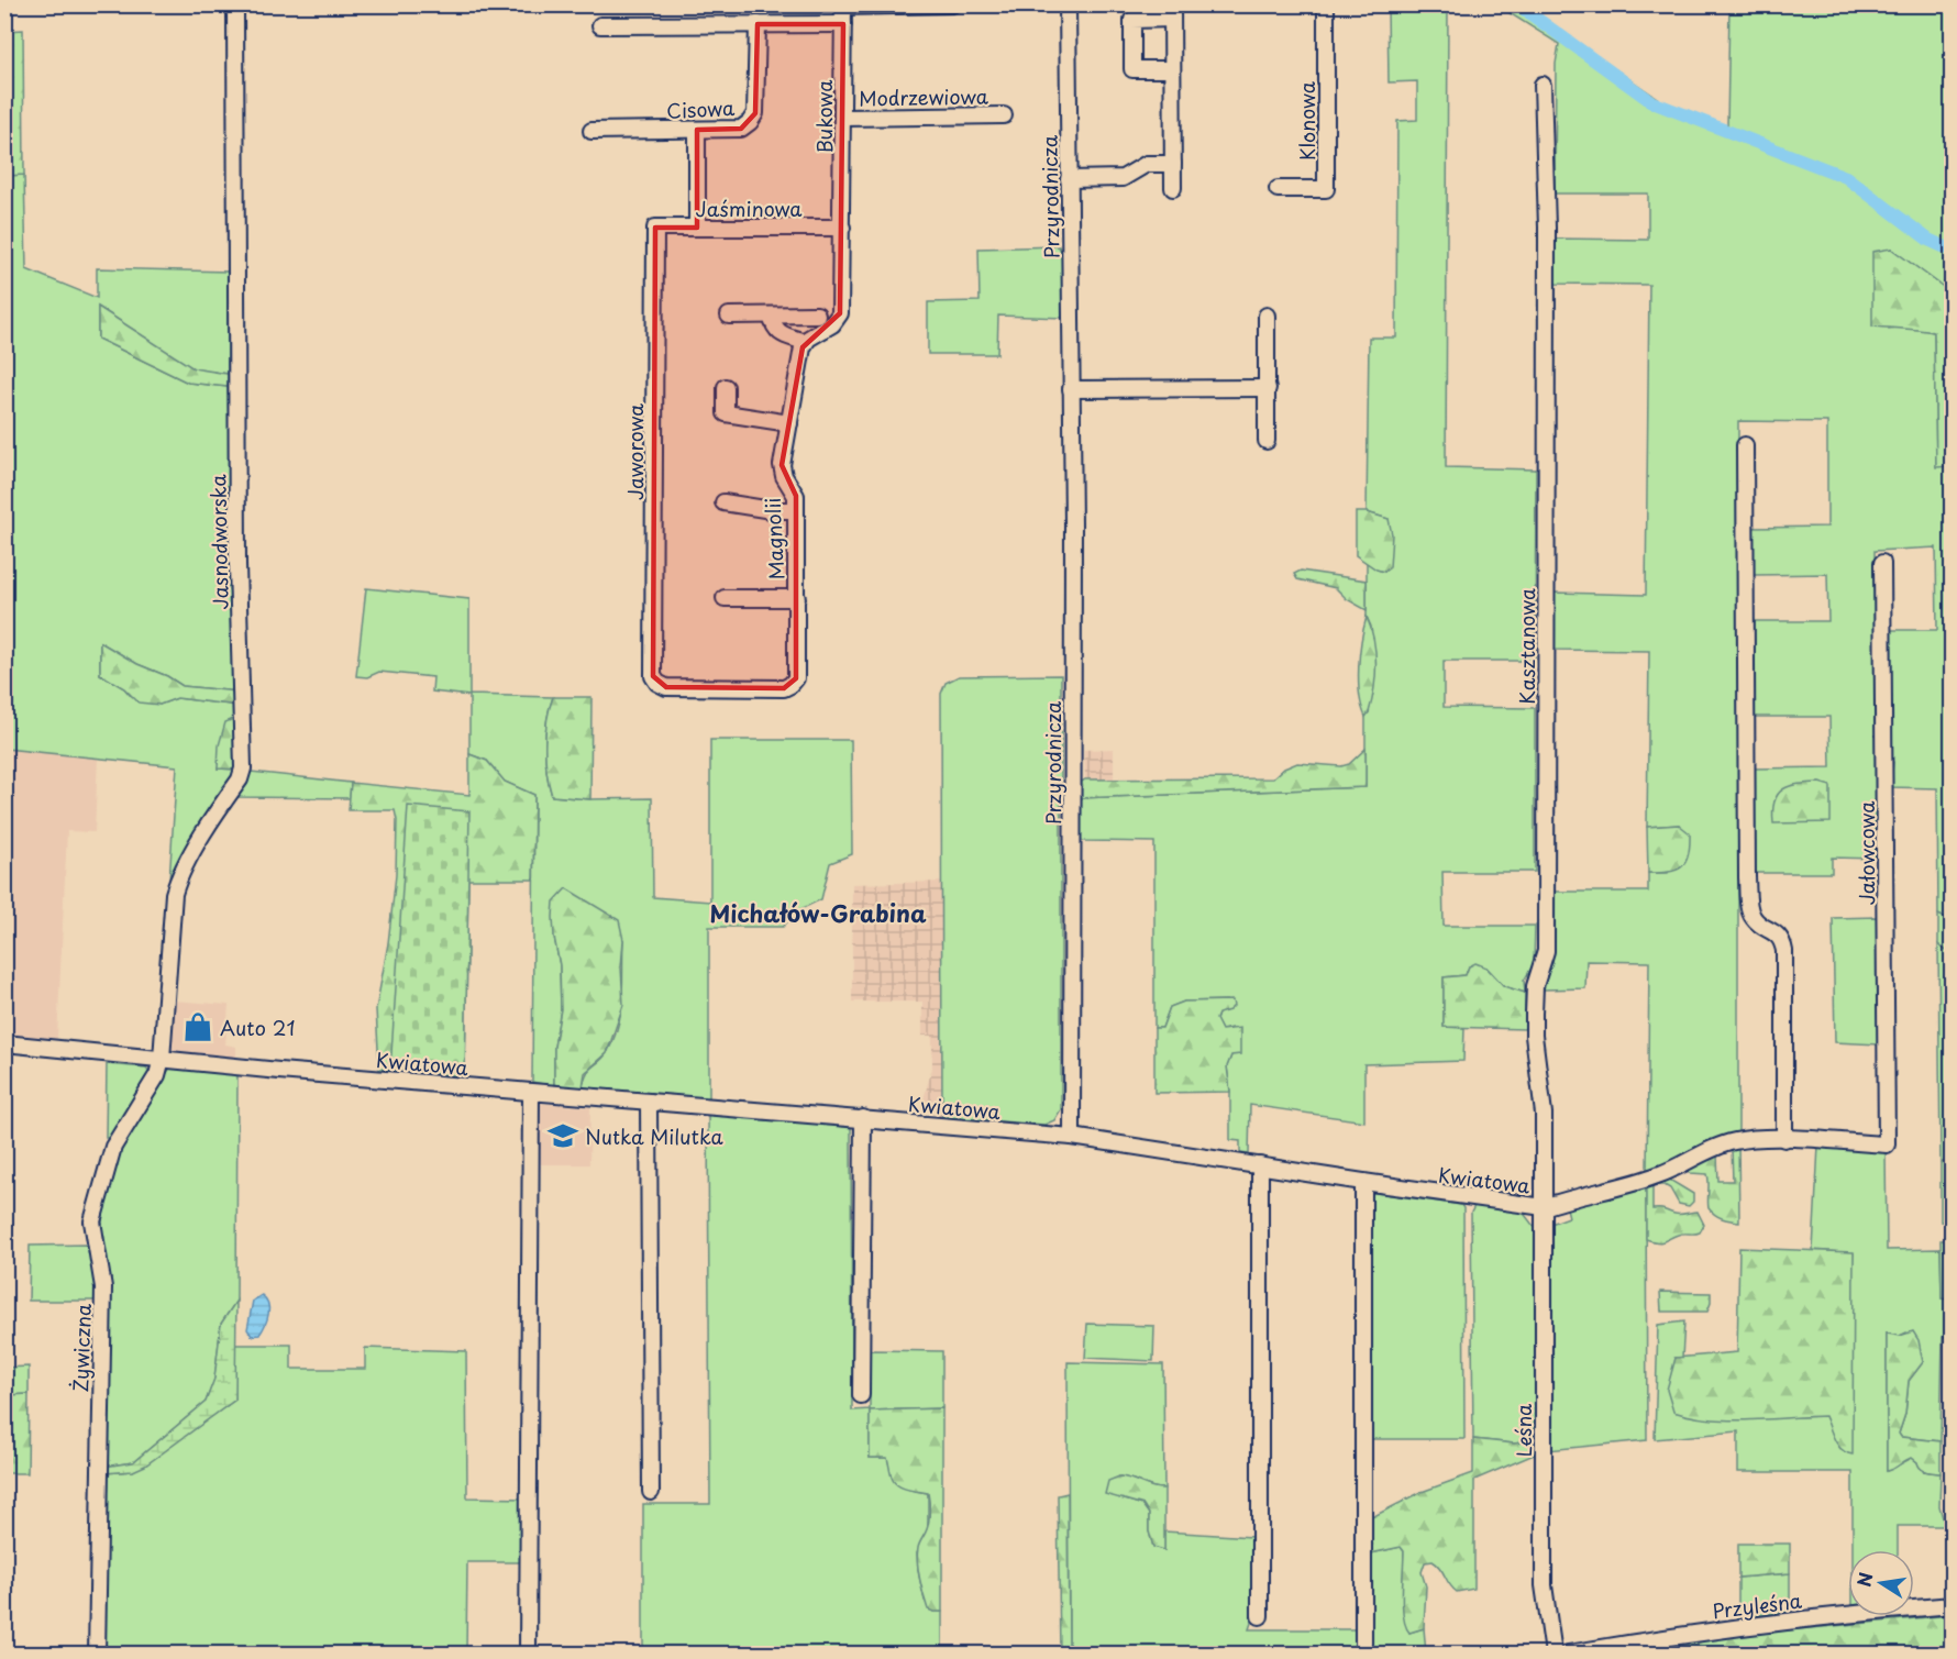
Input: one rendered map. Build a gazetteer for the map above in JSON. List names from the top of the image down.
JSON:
{
  "streets": {
    "street": [
      "Modrzewiowa",
      "Cisowa",
      "Bukowa",
      "Klonowa",
      "Przyrodnicza",
      "Jaśminowa",
      "Jaworowa",
      "Magnolii",
      "Jasnodworska",
      "Kasztanowa",
      "Jałowcowa",
      "Kwiatowa",
      "Żywiczna",
      "Leśna",
      "Przyleśna"
    ]
  },
  "crossings": [
    ["Modrzewiowa", "Bukowa"],
    ["Bukowa", "Jaśminowa"],
    ["Przyrodnicza", "Kwiatowa"],
    ["Jaśminowa", "Jaworowa"],
    ["Jaworowa", "Magnolii"],
    ["Jasnodworska", "Kwiatowa"],
    ["Jasnodworska", "Żywiczna"],
    ["Kasztanowa", "Kwiatowa"],
    ["Kasztanowa", "Leśna"],
    ["Jałowcowa", "Kwiatowa"],
    ["Kwiatowa", "Żywiczna"],
    ["Kwiatowa", "Leśna"]
  ],
  "districts": ["Michałów-Grabina"],
  "places": {
    "shop": ["Auto 21"],
    "school or university": ["Nutka Milutka"]
  },
  "north": "left"
}
